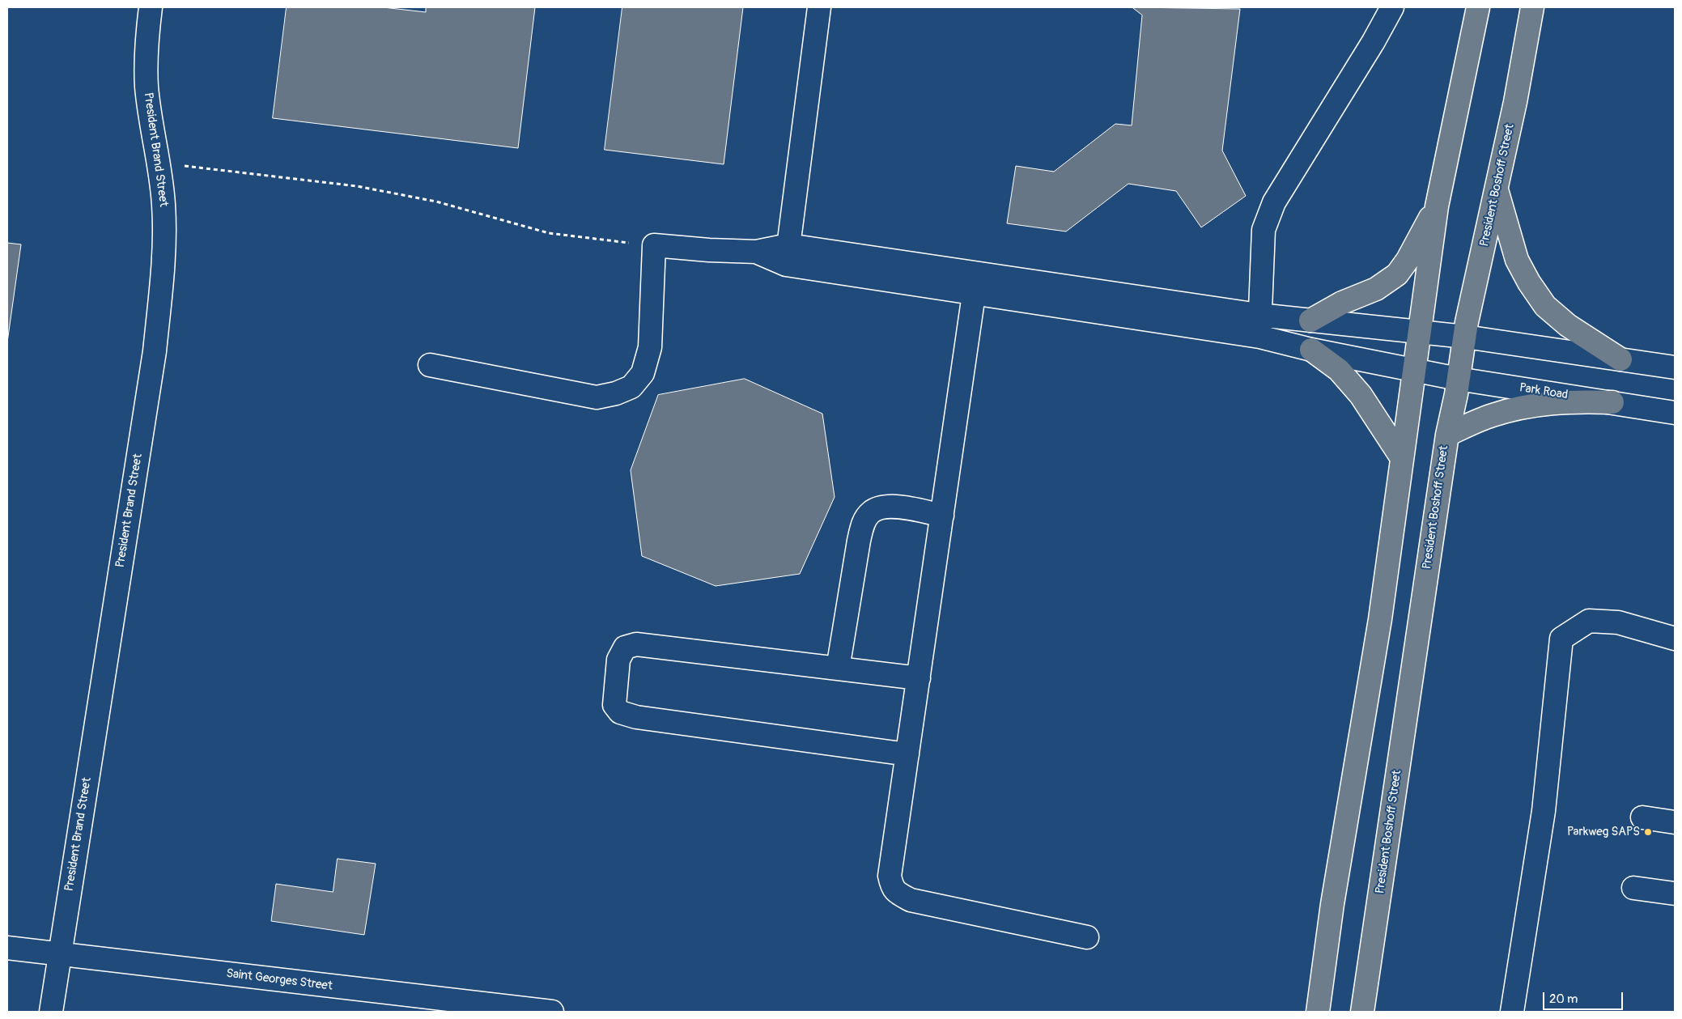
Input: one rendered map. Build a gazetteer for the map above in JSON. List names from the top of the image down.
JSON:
{
  "streets": {
    "main road": ["President Boshoff Street"],
    "street": ["President Brand Street", "Park Road", "Saint Georges Street"]
  },
  "crossings": [
    ["President Brand Street", "Saint Georges Street"],
    ["President Boshoff Street", "Park Road"]
  ],
  "places": ["Parkweg SAPS"],
  "scale_bar": "20 m"
}
